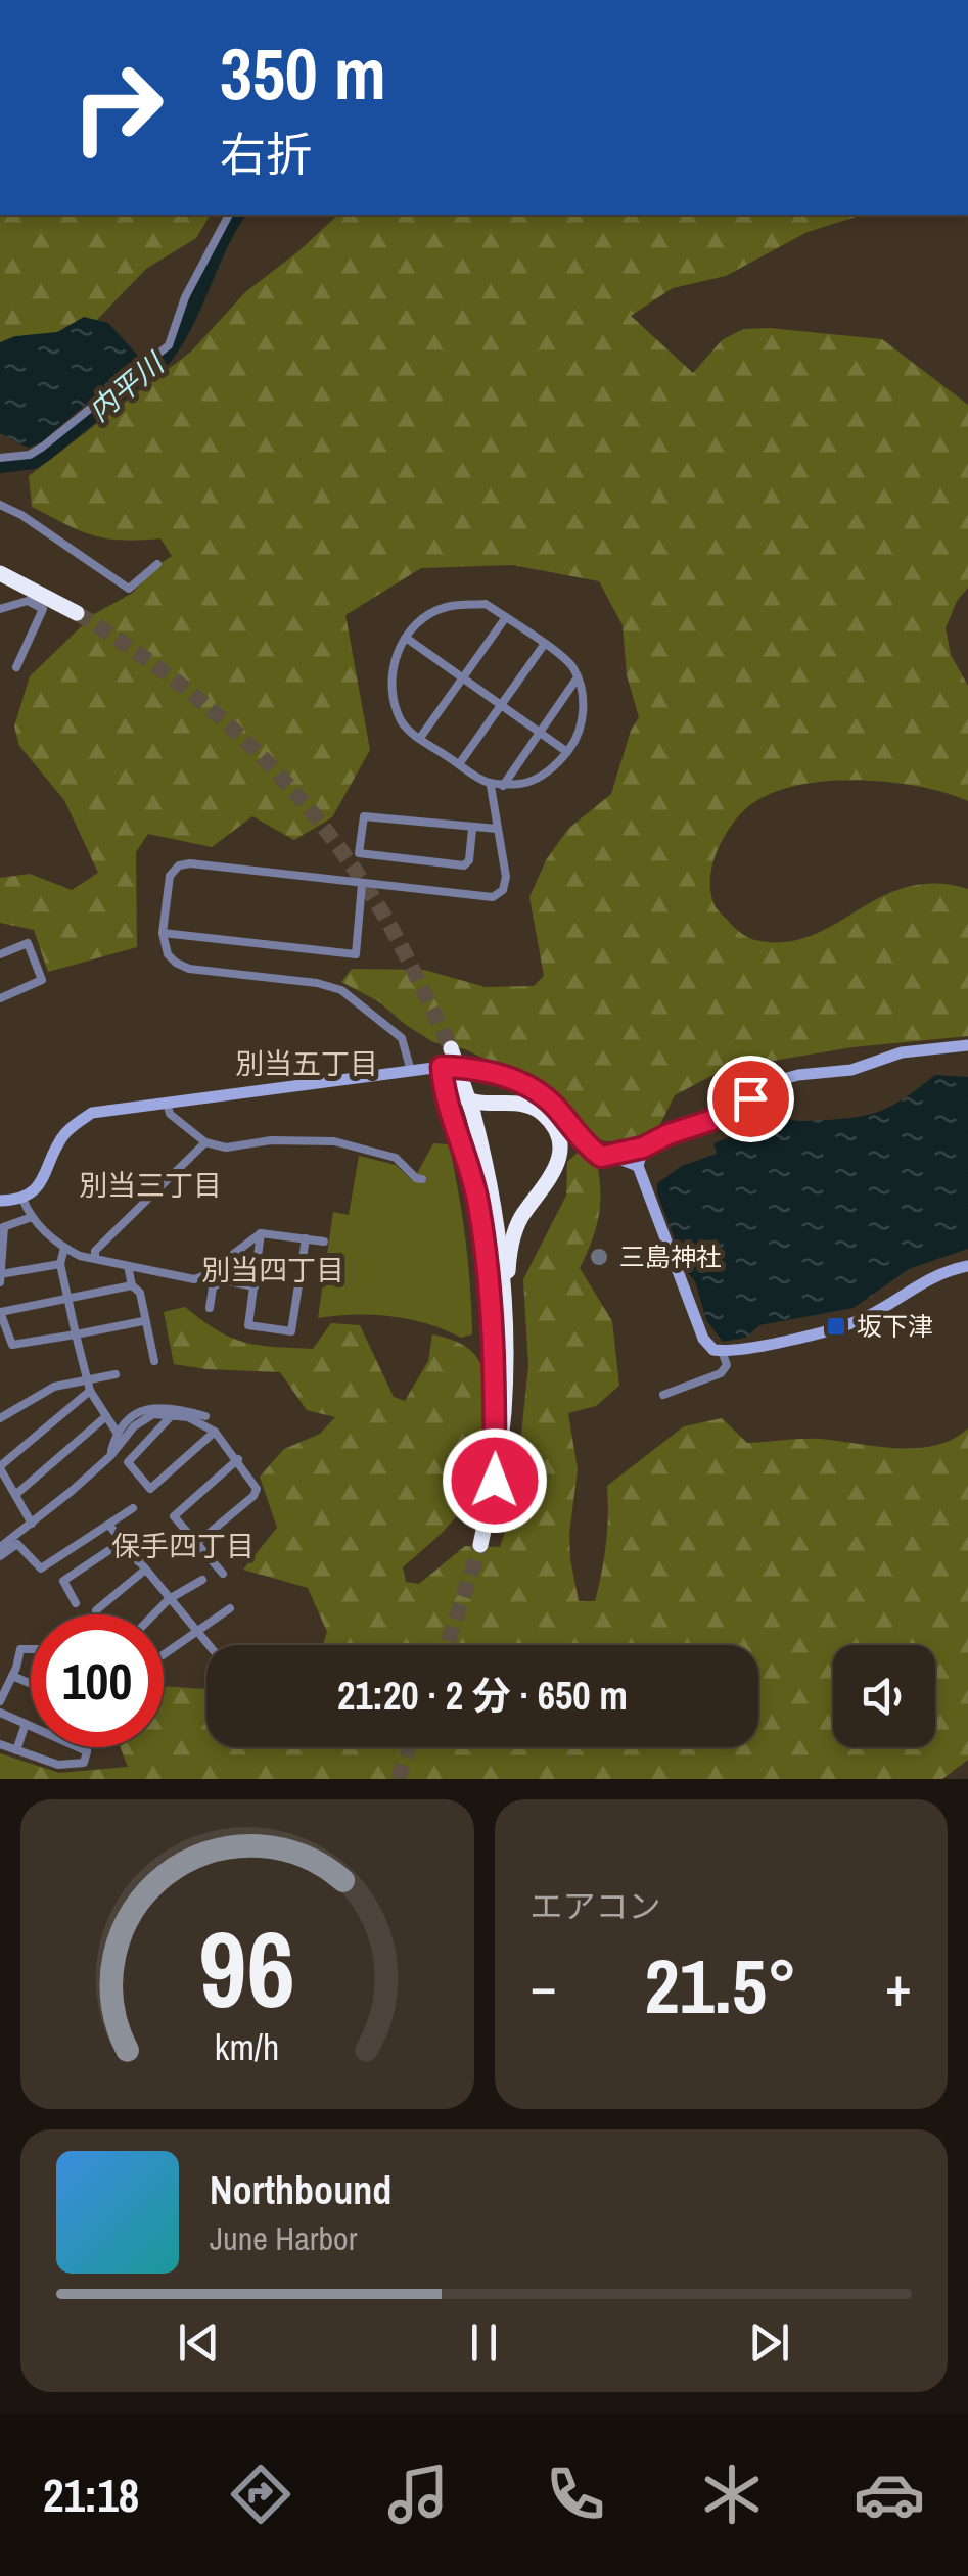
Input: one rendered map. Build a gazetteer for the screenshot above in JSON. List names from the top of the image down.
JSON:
{
  "districts": [
    "別当五丁目",
    "別当三丁目",
    "別当四丁目",
    "保手四丁目"
  ],
  "water": ["内平川"],
  "places": {
    "other": ["三島神社"],
    "transit": ["坂下津"]
  },
  "page": {
    "turn": ["350 m", "右折"],
    "limit": "100",
    "trip": "21:20 · 2 分 · 650 m",
    "tile": "エアコン",
    "heat": ["−", "21.5°", "+"],
    "song": ["Northbound", "June Harbor"],
    "tabs": "21:18",
    "gauge": ["96", "km/h"]
  }
}
